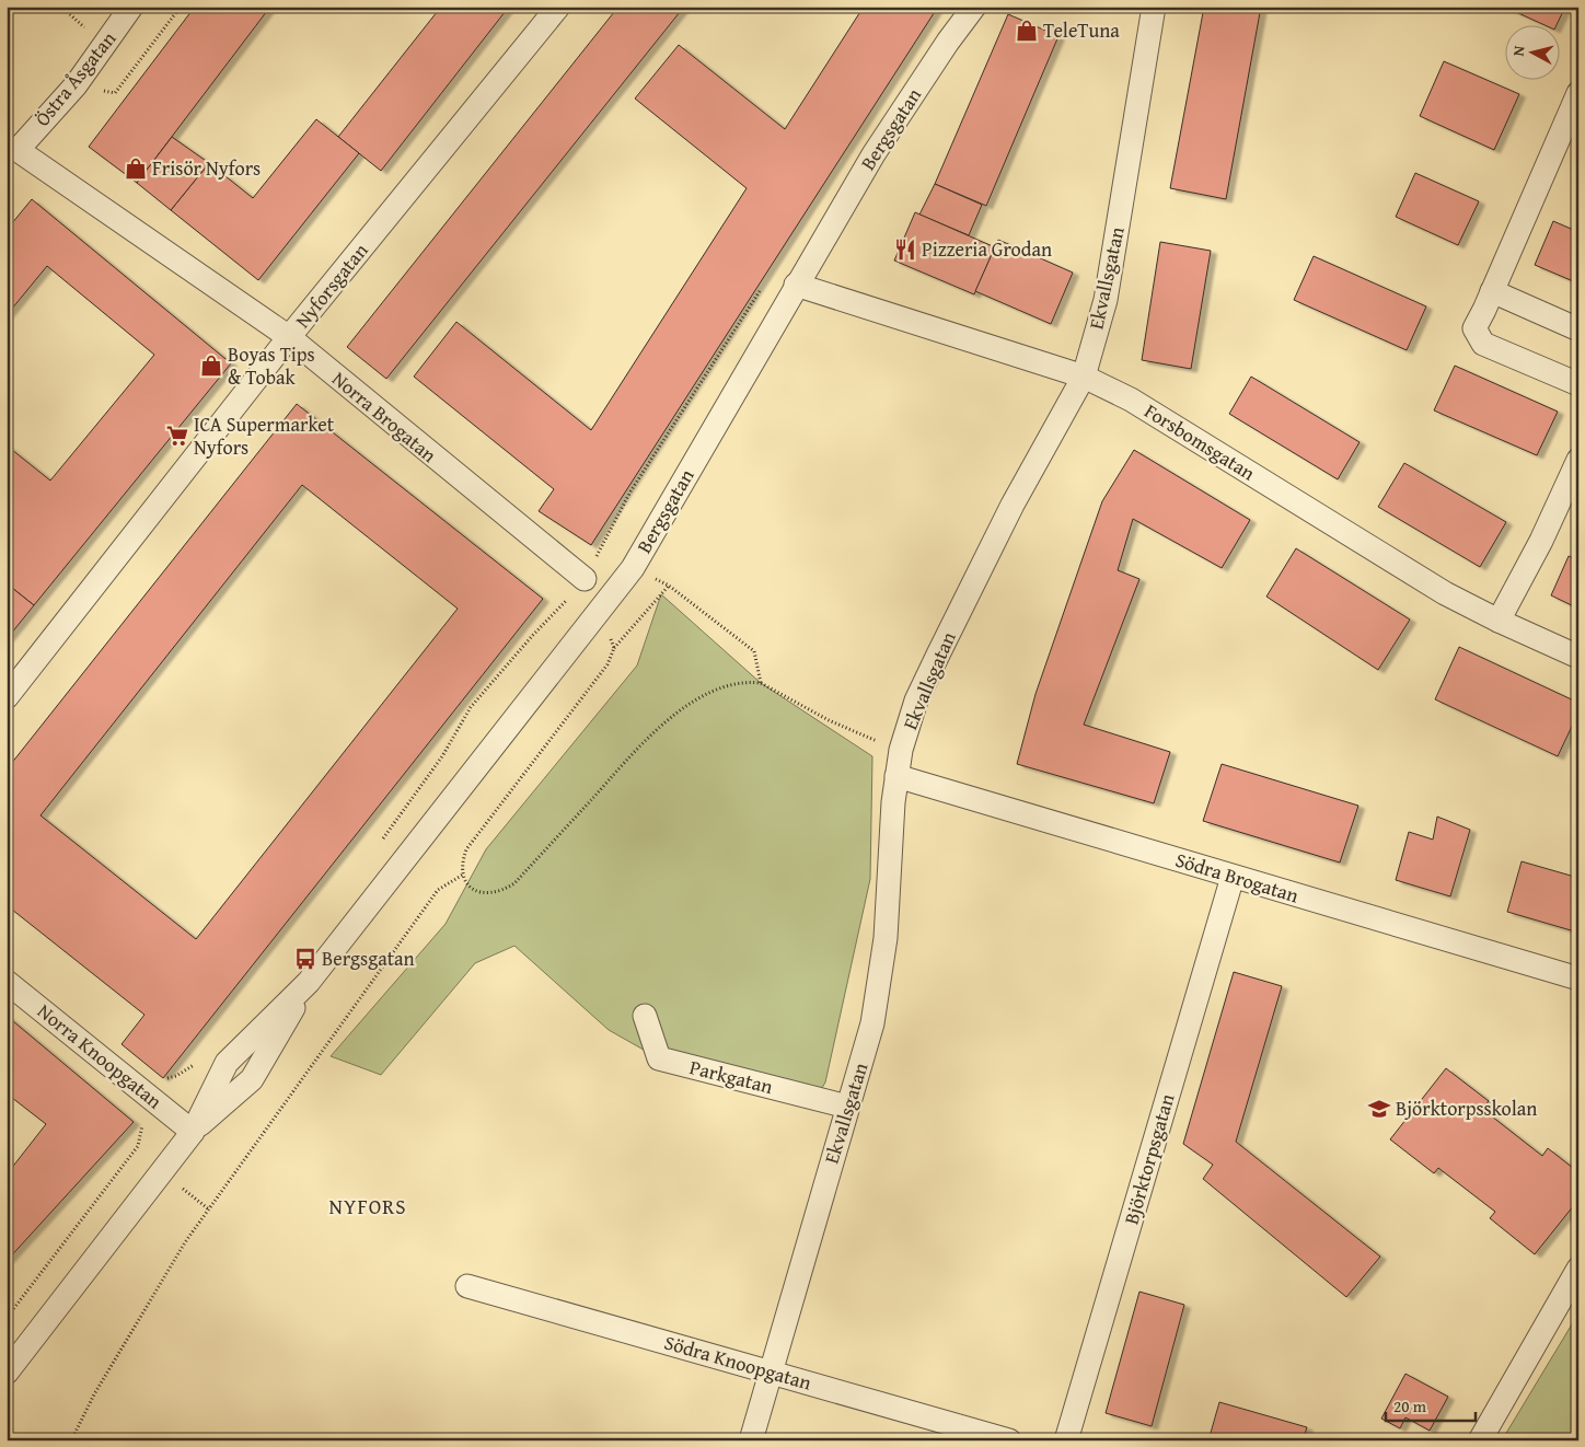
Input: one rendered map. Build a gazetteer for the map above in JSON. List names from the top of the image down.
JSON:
{
  "streets": {
    "street": [
      "Östra Åsgatan",
      "Bergsgatan",
      "Ekvallsgatan",
      "Nyforsgatan",
      "Norra Brogatan",
      "Forsbomsgatan",
      "Södra Brogatan",
      "Norra Knoopgatan",
      "Parkgatan",
      "Björktorpsgatan",
      "Södra Knoopgatan"
    ]
  },
  "crossings": [
    ["Östra Åsgatan", "Norra Brogatan"],
    ["Bergsgatan", "Forsbomsgatan"],
    ["Bergsgatan", "Norra Knoopgatan"],
    ["Ekvallsgatan", "Forsbomsgatan"],
    ["Ekvallsgatan", "Södra Brogatan"],
    ["Ekvallsgatan", "Parkgatan"],
    ["Ekvallsgatan", "Södra Knoopgatan"],
    ["Nyforsgatan", "Norra Brogatan"],
    ["Södra Brogatan", "Björktorpsgatan"]
  ],
  "districts": ["NYFORS"],
  "places": {
    "shop": ["TeleTuna", "Frisör Nyfors", "Boyas Tips & Tobak"],
    "restaurant": ["Pizzeria Grodan"],
    "supermarket": ["ICA Supermarket Nyfors"],
    "bus stop": ["Bergsgatan"],
    "school or university": ["Björktorpsskolan"]
  },
  "scale_bar": "20 m",
  "north": "left"
}
